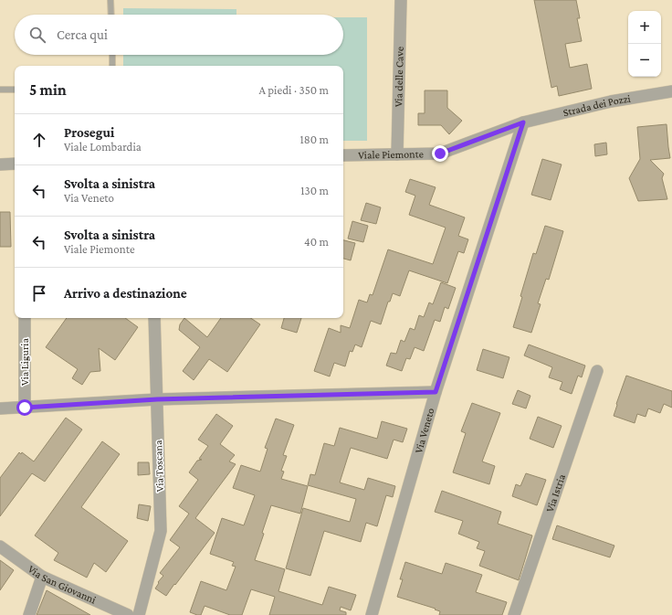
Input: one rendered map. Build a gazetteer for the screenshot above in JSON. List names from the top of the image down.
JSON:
{
  "streets": {
    "street": [
      "Via delle Cave",
      "Strada dei Pozzi",
      "Viale Piemonte",
      "Via Liguria",
      "Via Veneto",
      "Via Toscana",
      "Via Istria",
      "Via San Giovanni"
    ]
  },
  "crossings": [
    ["Via delle Cave", "Viale Piemonte"],
    ["Strada dei Pozzi", "Viale Piemonte"],
    ["Strada dei Pozzi", "Via Veneto"],
    ["Viale Piemonte", "Via Veneto"]
  ],
  "page": {
    "map_buttons": ["+", "−"],
    "search": "Cerca qui",
    "heading": ["5 min", "A piedi · 350 m"],
    "list": [
      ["Prosegui", "Viale Lombardia", "180 m"],
      ["Svolta a sinistra", "Via Veneto", "130 m"],
      ["Svolta a sinistra", "Viale Piemonte", "40 m"],
      "Arrivo a destinazione"
    ]
  }
}
